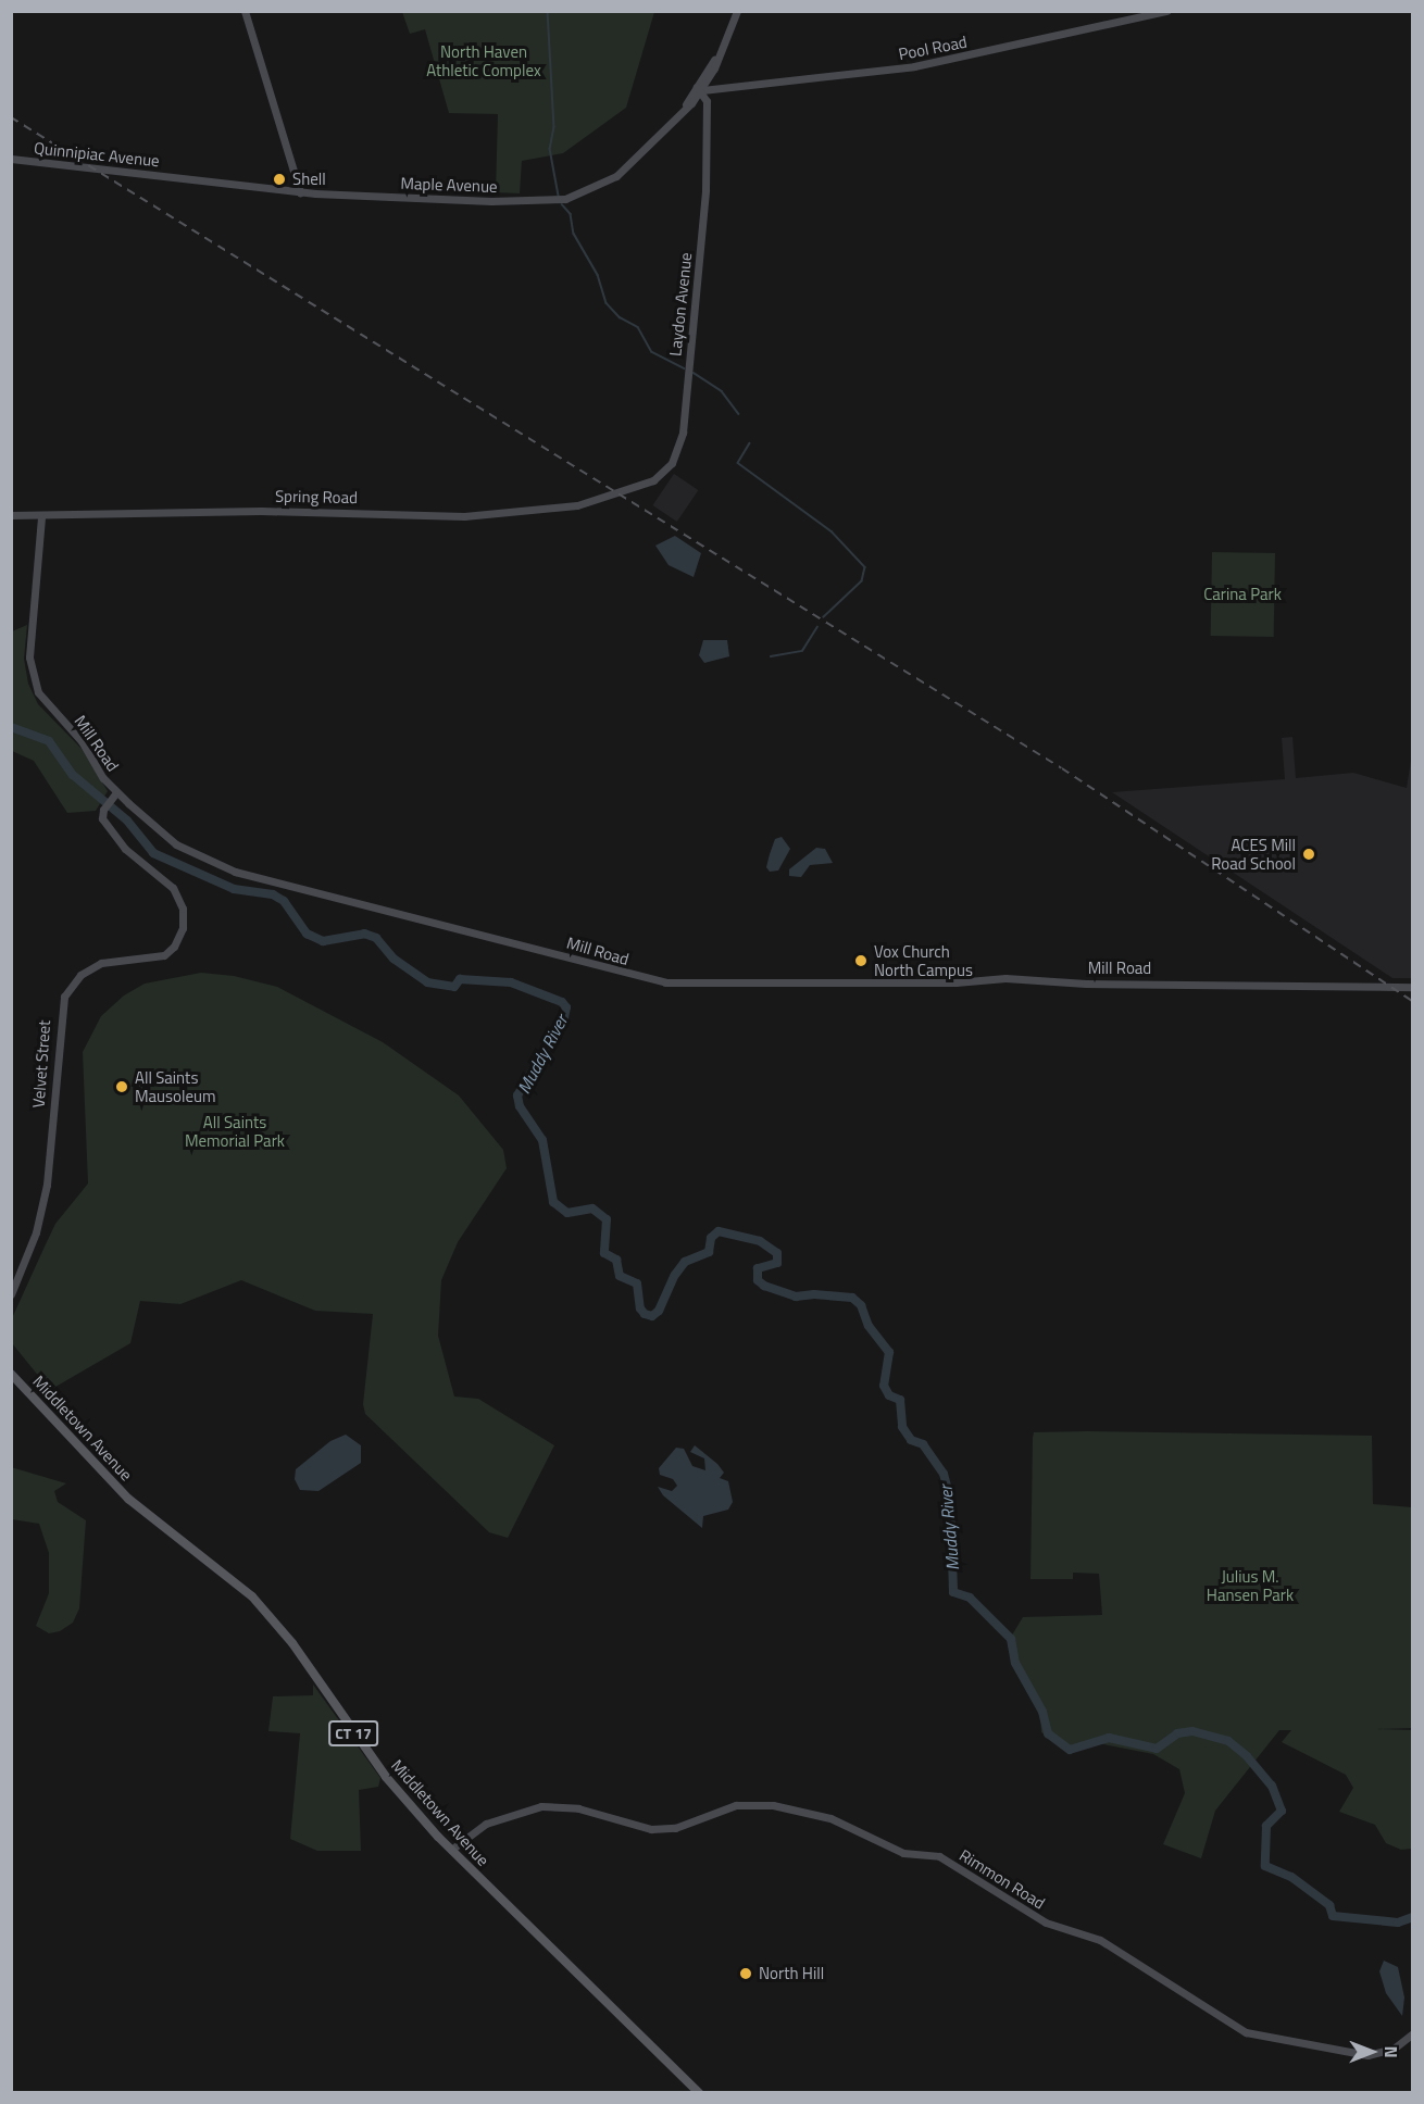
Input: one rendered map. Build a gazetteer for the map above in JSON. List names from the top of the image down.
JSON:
{
  "streets": {
    "main road": ["Middletown Avenue", "CT 17"],
    "street": [
      "Pool Road",
      "Quinnipiac Avenue",
      "Maple Avenue",
      "Laydon Avenue",
      "Spring Road",
      "Mill Road",
      "Velvet Street",
      "Rimmon Road"
    ]
  },
  "crossings": [
    ["Pool Road", "Maple Avenue"],
    ["Pool Road", "Laydon Avenue"],
    ["Quinnipiac Avenue", "Maple Avenue"],
    ["Maple Avenue", "Laydon Avenue"],
    ["Laydon Avenue", "Spring Road"],
    ["Spring Road", "Mill Road"],
    ["Mill Road", "Velvet Street"],
    ["Middletown Avenue", "Rimmon Road"]
  ],
  "water": ["Muddy River"],
  "parks": [
    "North Haven Athletic Complex",
    "Carina Park",
    "All Saints Memorial Park",
    "Julius M. Hansen Park"
  ],
  "places": [
    "Shell",
    "ACES Mill Road School",
    "Vox Church North Campus",
    "All Saints Mausoleum",
    "North Hill"
  ],
  "north": "right"
}
